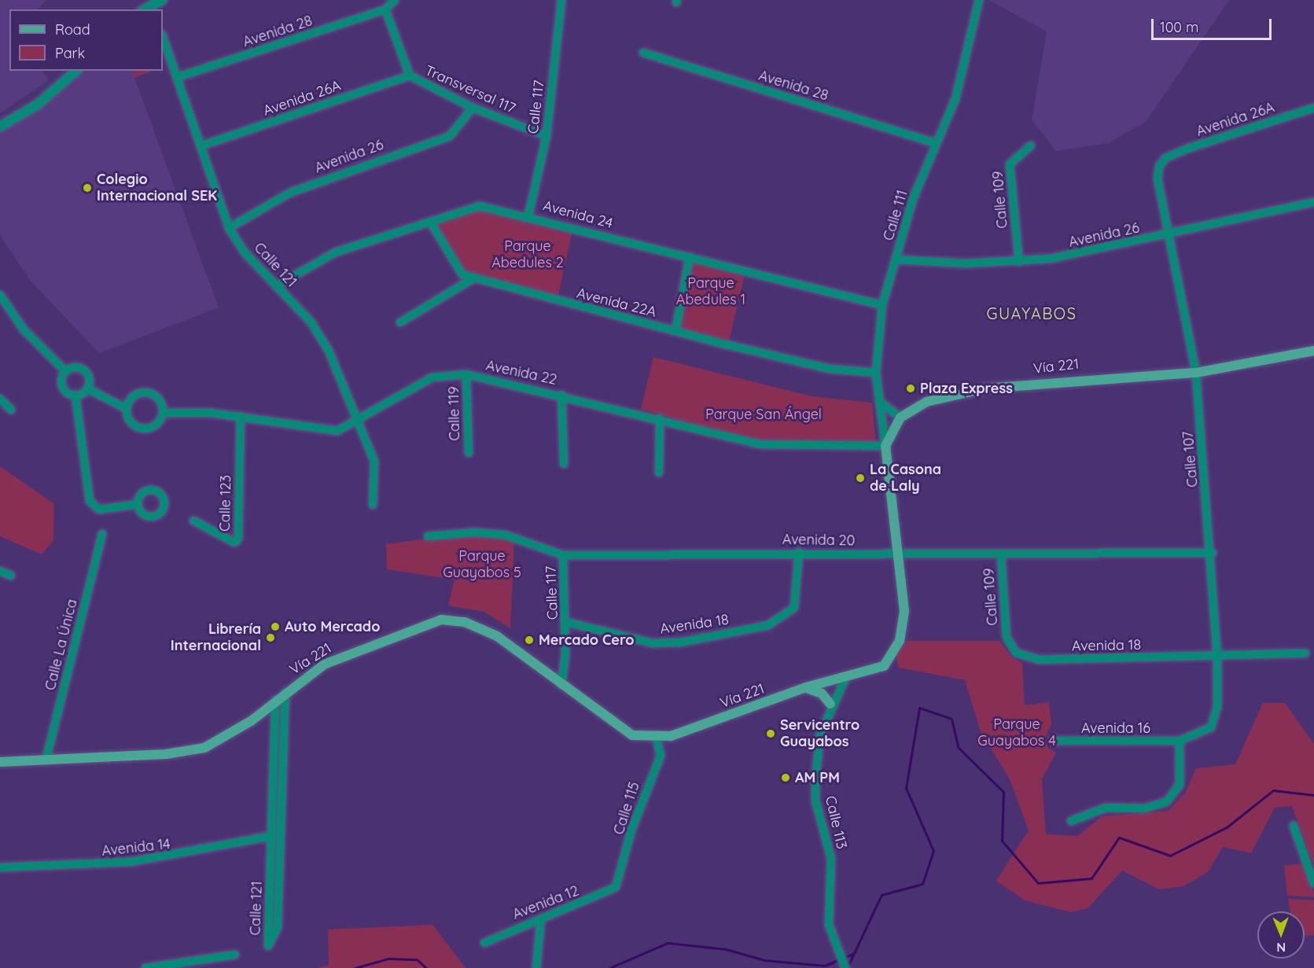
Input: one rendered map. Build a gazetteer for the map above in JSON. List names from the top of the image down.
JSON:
{
  "streets": {
    "main road": ["Vía 221"],
    "street": [
      "Avenida 28",
      "Transversal 117",
      "Avenida 26A",
      "Calle 117",
      "Avenida 26",
      "Calle 109",
      "Avenida 24",
      "Calle 111",
      "Calle 121",
      "Avenida 22A",
      "Avenida 22",
      "Calle 119",
      "Calle 107",
      "Calle 123",
      "Avenida 20",
      "Avenida 18",
      "Calle La Única",
      "Avenida 16",
      "Calle 115",
      "Calle 113",
      "Avenida 14",
      "Avenida 12"
    ]
  },
  "crossings": [
    ["Avenida 28", "Calle 111"],
    ["Avenida 28", "Calle 121"],
    ["Transversal 117", "Avenida 26A"],
    ["Transversal 117", "Calle 117"],
    ["Transversal 117", "Avenida 26"],
    ["Avenida 26A", "Calle 121"],
    ["Avenida 26A", "Calle 107"],
    ["Calle 117", "Avenida 24"],
    ["Calle 117", "Vía 221"],
    ["Calle 117", "Avenida 20"],
    ["Calle 117", "Avenida 18"],
    ["Avenida 26", "Calle 109"],
    ["Avenida 26", "Calle 111"],
    ["Avenida 26", "Calle 121"],
    ["Avenida 26", "Calle 107"],
    ["Calle 109", "Avenida 20"],
    ["Calle 109", "Avenida 18"],
    ["Avenida 24", "Calle 111"],
    ["Avenida 24", "Calle 121"],
    ["Avenida 24", "Avenida 22A"],
    ["Calle 111", "Avenida 22A"],
    ["Calle 111", "Vía 221"],
    ["Calle 111", "Avenida 22"],
    ["Calle 121", "Vía 221"],
    ["Calle 121", "Avenida 22"],
    ["Calle 121", "Avenida 14"],
    ["Vía 221", "Avenida 22"],
    ["Vía 221", "Calle 107"],
    ["Vía 221", "Avenida 20"],
    ["Vía 221", "Calle La Única"],
    ["Vía 221", "Calle 115"],
    ["Vía 221", "Calle 113"],
    ["Avenida 22", "Calle 119"],
    ["Avenida 22", "Calle 123"],
    ["Calle 107", "Avenida 20"],
    ["Calle 107", "Avenida 18"],
    ["Calle 107", "Avenida 16"],
    ["Avenida 20", "Avenida 18"],
    ["Calle 115", "Avenida 12"]
  ],
  "districts": ["GUAYABOS"],
  "parks": [
    "Parque Abedules 2",
    "Parque Abedules 1",
    "Parque San Ángel",
    "Parque Guayabos 5",
    "Parque Guayabos 4"
  ],
  "places": [
    "Colegio Internacional SEK",
    "Plaza Express",
    "La Casona de Laly",
    "Auto Mercado",
    "Librería Internacional",
    "Mercado Cero",
    "Servicentro Guayabos",
    "AM PM"
  ],
  "legend": ["Road", "Park"],
  "scale_bar": "100 m",
  "north": "bottom"
}
